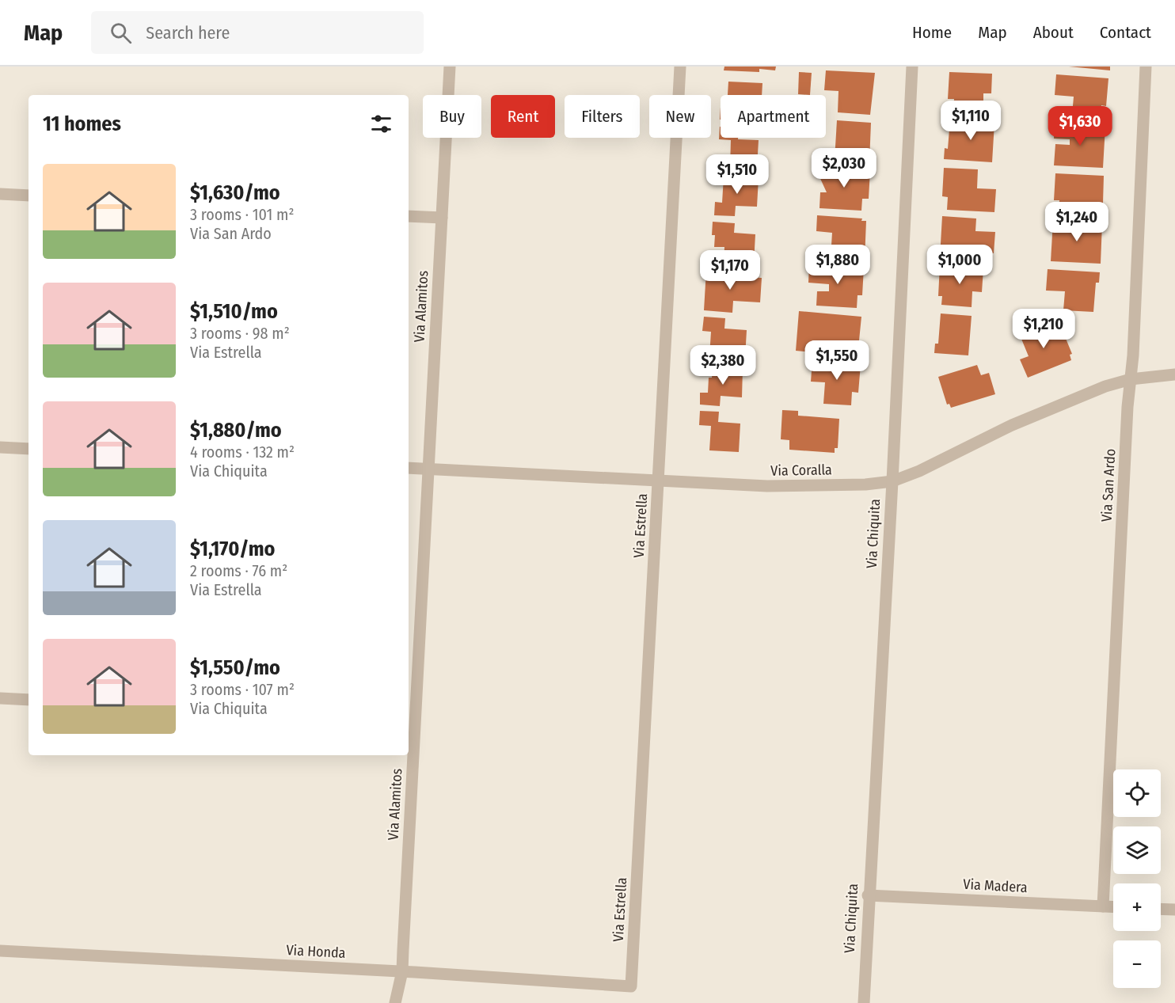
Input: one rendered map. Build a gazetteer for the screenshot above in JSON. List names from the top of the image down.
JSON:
{
  "streets": {
    "street": [
      "Via Alamitos",
      "Via Coralla",
      "Via San Ardo",
      "Via Estrella",
      "Via Chiquita",
      "Via Madera",
      "Via Honda"
    ]
  },
  "crossings": [
    ["Via Alamitos", "Via Coralla"],
    ["Via Alamitos", "Via Honda"],
    ["Via Coralla", "Via San Ardo"],
    ["Via Coralla", "Via Estrella"],
    ["Via Coralla", "Via Chiquita"],
    ["Via San Ardo", "Via Madera"],
    ["Via Estrella", "Via Honda"],
    ["Via Chiquita", "Via Madera"]
  ],
  "page": {
    "header": "Map",
    "search": "Search here",
    "nav": [
      "Home",
      "Map",
      "About",
      "Contact"
    ],
    "chip": [
      "Buy",
      "Rent",
      "Filters",
      "New",
      "Apartment"
    ],
    "heading": "11 homes",
    "price": [
      "$1,110",
      "$1,630",
      "$2,030",
      "$1,510",
      "$1,240",
      "$1,880",
      "$1,000",
      "$1,170",
      "$1,210",
      "$1,550",
      "$2,380"
    ],
    "list": [
      {
        "name": "$1,630/mo",
        "note": "3 rooms · 101 m² · Via San Ardo"
      },
      {
        "name": "$1,510/mo",
        "note": "3 rooms · 98 m² · Via Estrella"
      },
      {
        "name": "$1,880/mo",
        "note": "4 rooms · 132 m² · Via Chiquita"
      },
      {
        "name": "$1,170/mo",
        "note": "2 rooms · 76 m² · Via Estrella"
      },
      {
        "name": "$1,550/mo",
        "note": "3 rooms · 107 m² · Via Chiquita"
      }
    ],
    "map_buttons": ["+", "−"]
  }
}
